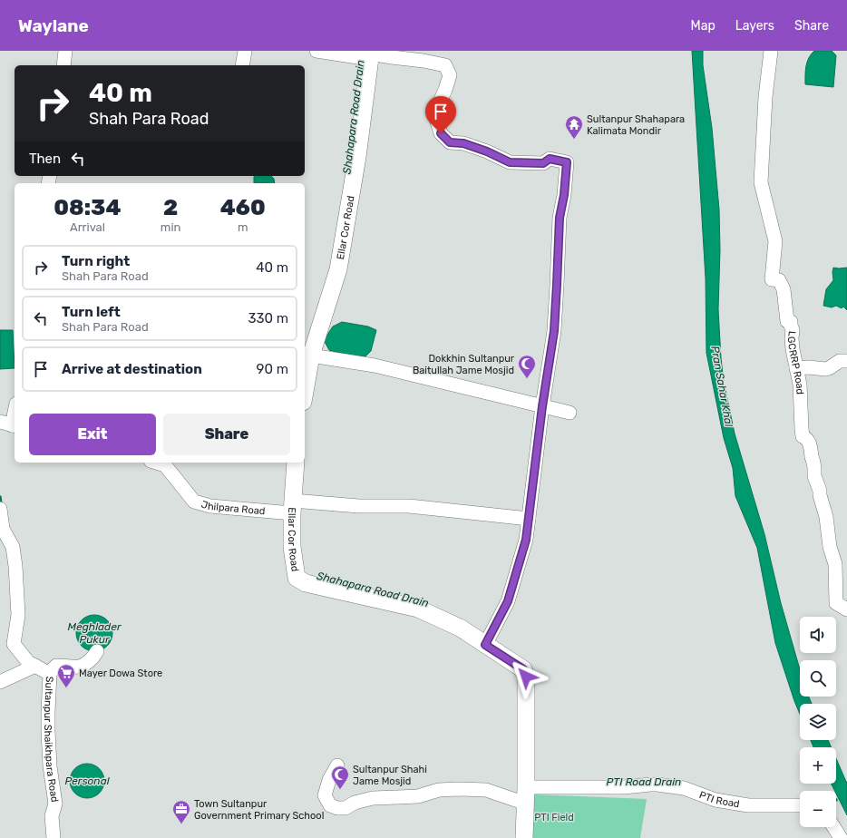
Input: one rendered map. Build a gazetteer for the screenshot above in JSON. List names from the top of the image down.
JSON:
{
  "streets": {
    "main road": ["Ellar Cor Road"],
    "street": [
      "LGCRRP Road",
      "Jhilpara Road",
      "Sultanpur Shaikhpara Road",
      "PTI Road"
    ]
  },
  "crossings": [
    ["Ellar Cor Road", "Jhilpara Road"]
  ],
  "water": [
    "Shahapara Road Drain",
    "Pran Sahar Khal",
    "Meghlader Pukur",
    "Personal",
    "PTI Road Drain"
  ],
  "parks": ["PTI Field"],
  "places": {
    "temple": ["Sultanpur Shahapara Kalimata Mondir"],
    "mosque": ["Dokkhin Sultanpur Baitullah Jame Mosjid", "Sultanpur Shahi Jame Mosjid"],
    "supermarket": ["Mayer Dowa Store"],
    "office": ["Town Sultanpur Government Primary School"]
  },
  "page": {
    "header": "Waylane",
    "nav": ["Map", "Layers", "Share"],
    "turn": ["40 m", "Shah Para Road"],
    "then": "Then",
    "eta": [
      "08:34",
      "Arrival",
      "2",
      "min",
      "460",
      "m"
    ],
    "list": [
      {
        "name": "Turn right",
        "note": "Shah Para Road",
        "value": "40 m"
      },
      {
        "name": "Turn left",
        "note": "Shah Para Road",
        "value": "330 m"
      },
      {
        "name": "Arrive at destination",
        "value": "90 m"
      }
    ],
    "buttons": ["Exit", "Share"],
    "map_buttons": ["+", "−"]
  }
}
